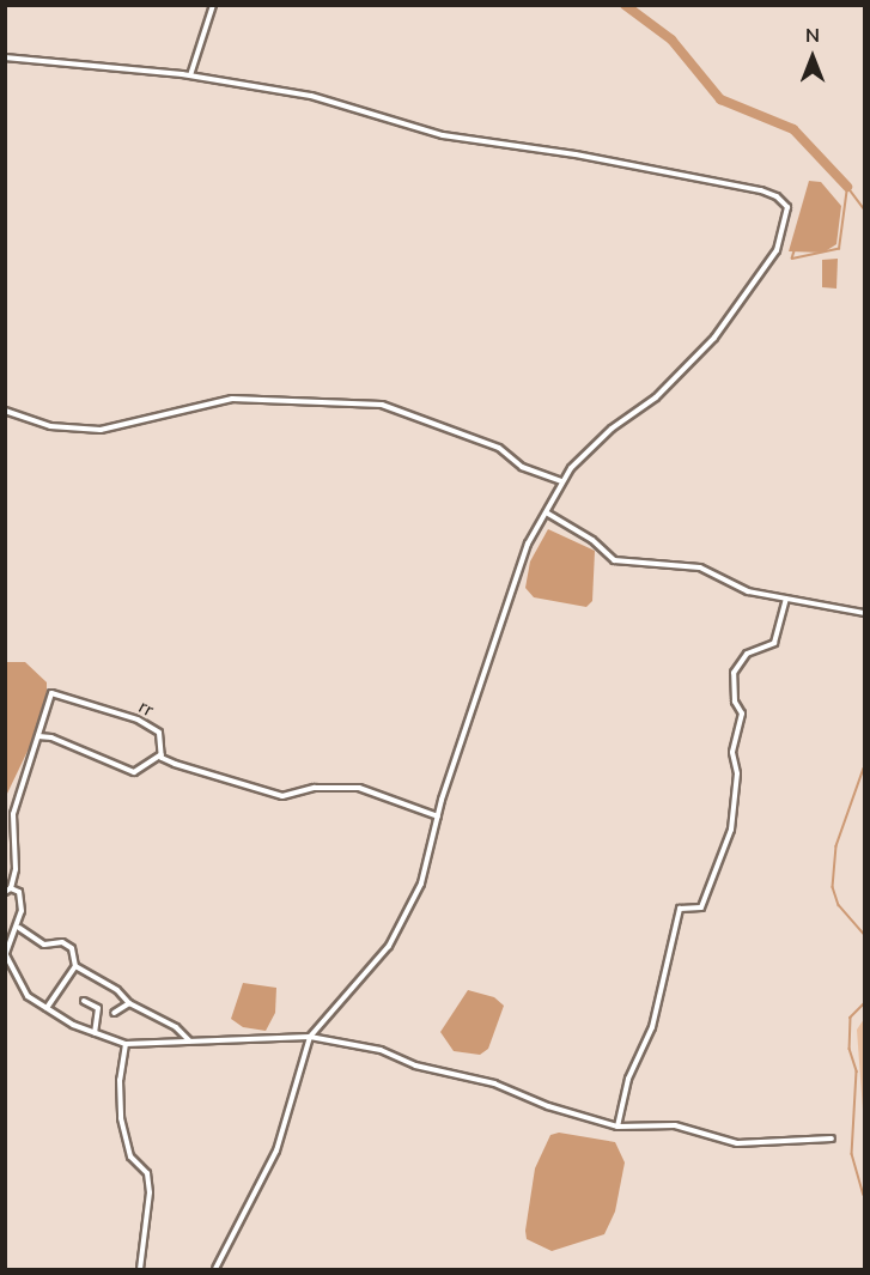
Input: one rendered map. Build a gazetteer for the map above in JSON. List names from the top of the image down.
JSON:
{
  "streets": {
    "street": ["rr"]
  },
  "north": "top"
}
